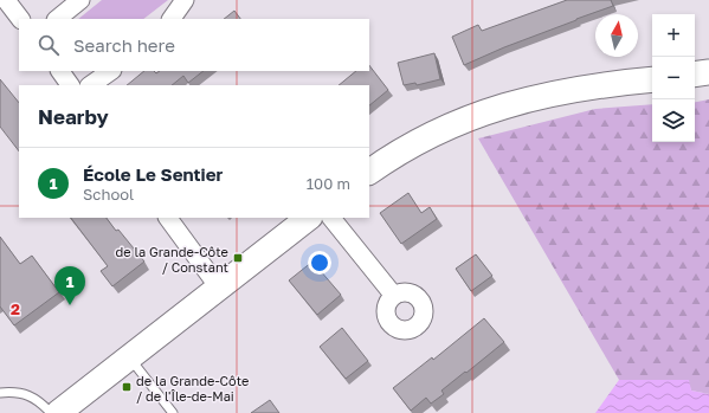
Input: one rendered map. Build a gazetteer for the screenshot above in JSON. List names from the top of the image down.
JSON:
{
  "places": {
    "transit": ["de la Grande-Côte / Constant", "de la Grande-Côte / de l'Île-de-Mai"]
  },
  "north": "top",
  "page": {
    "map_buttons": ["+", "−"],
    "search": "Search here",
    "heading": "Nearby",
    "list": [
      {
        "mark": "1",
        "name": "École Le Sentier",
        "note": "School",
        "value": "100 m"
      }
    ],
    "pins": "1"
  },
  "grid": {
    "rows": ["2"]
  }
}
